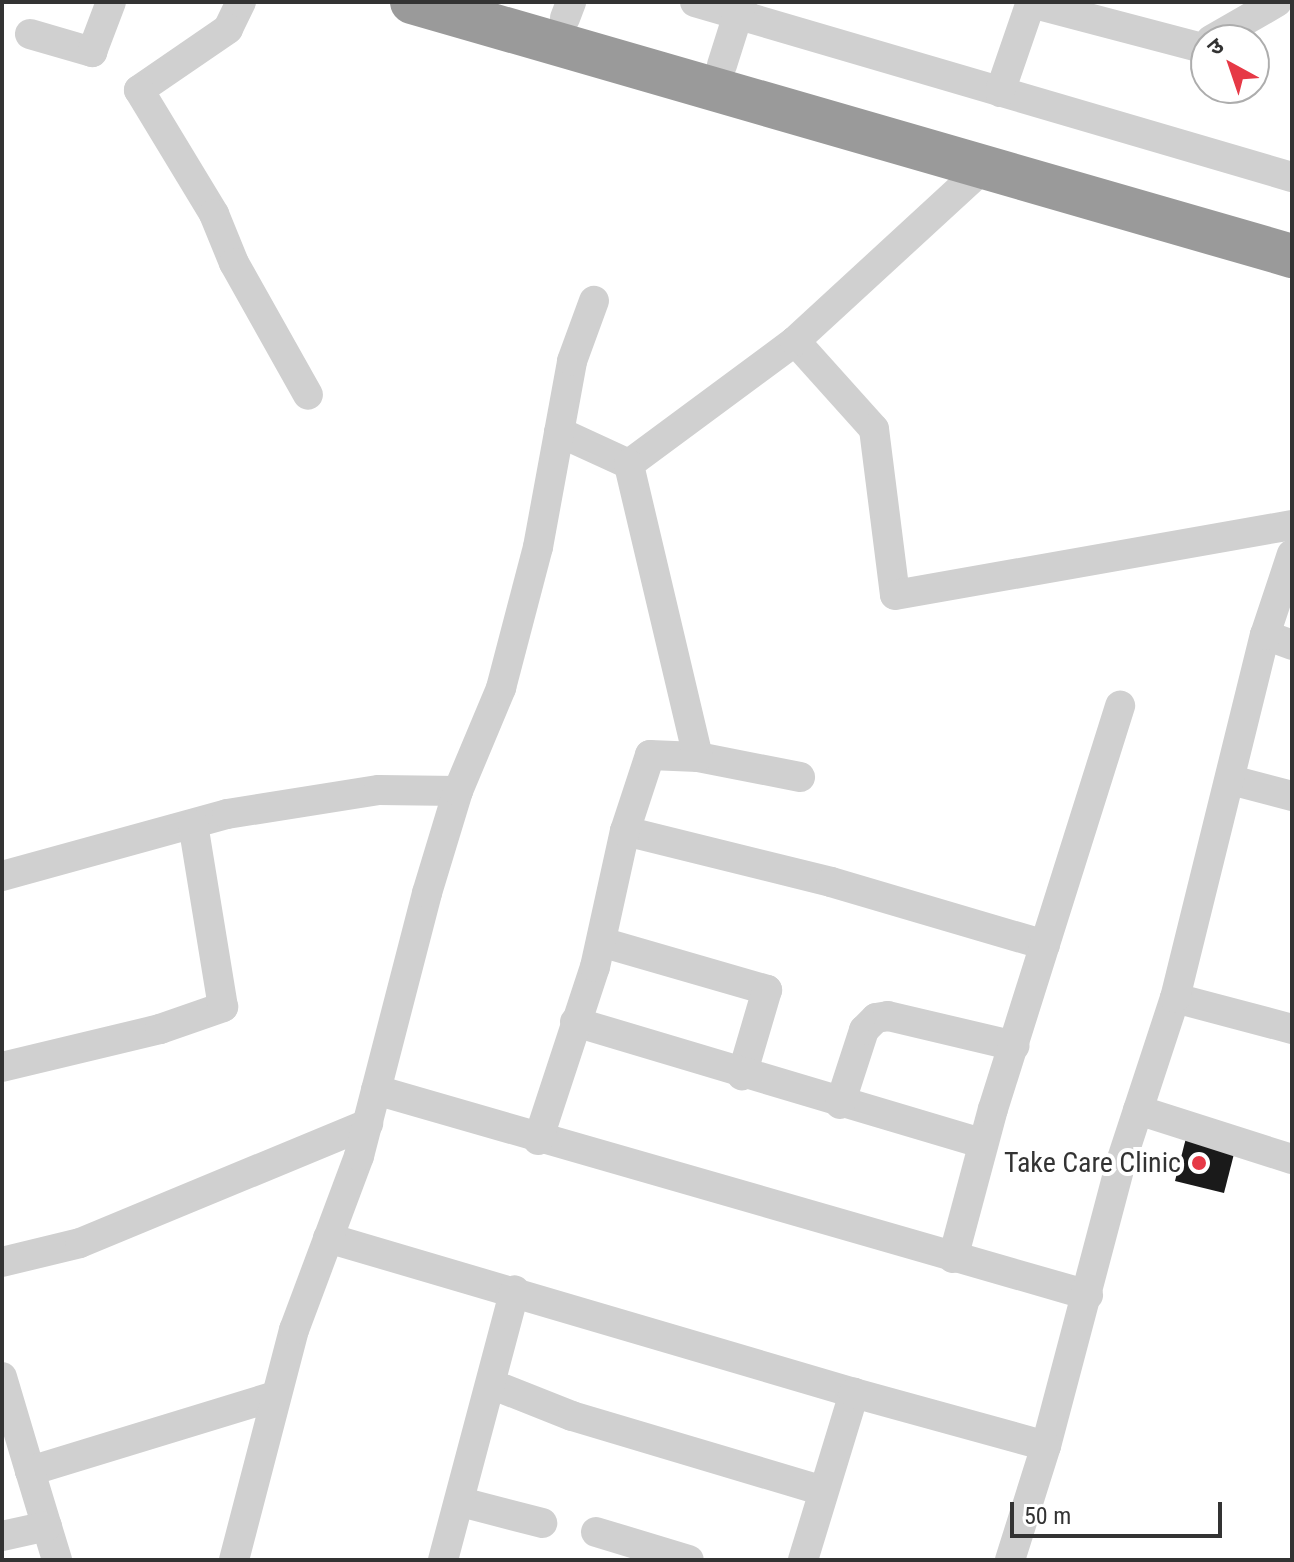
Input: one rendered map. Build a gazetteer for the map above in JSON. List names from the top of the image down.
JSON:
{
  "places": ["Take Care Clinic"],
  "scale_bar": "50 m",
  "north": "top left"
}
